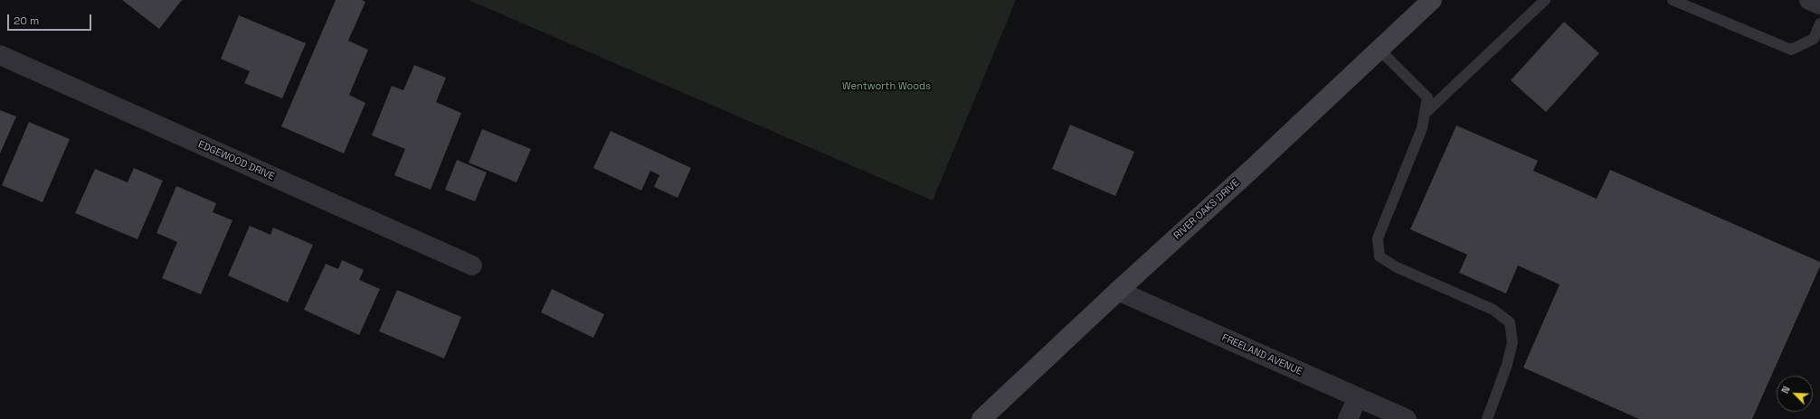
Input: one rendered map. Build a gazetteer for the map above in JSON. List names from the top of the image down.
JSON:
{
  "streets": {
    "main road": ["RIVER OAKS DRIVE"],
    "street": ["EDGEWOOD DRIVE", "FREELAND AVENUE"]
  },
  "crossings": [
    ["RIVER OAKS DRIVE", "FREELAND AVENUE"]
  ],
  "parks": ["Wentworth Woods"],
  "scale_bar": "20 m",
  "north": "top left"
}
